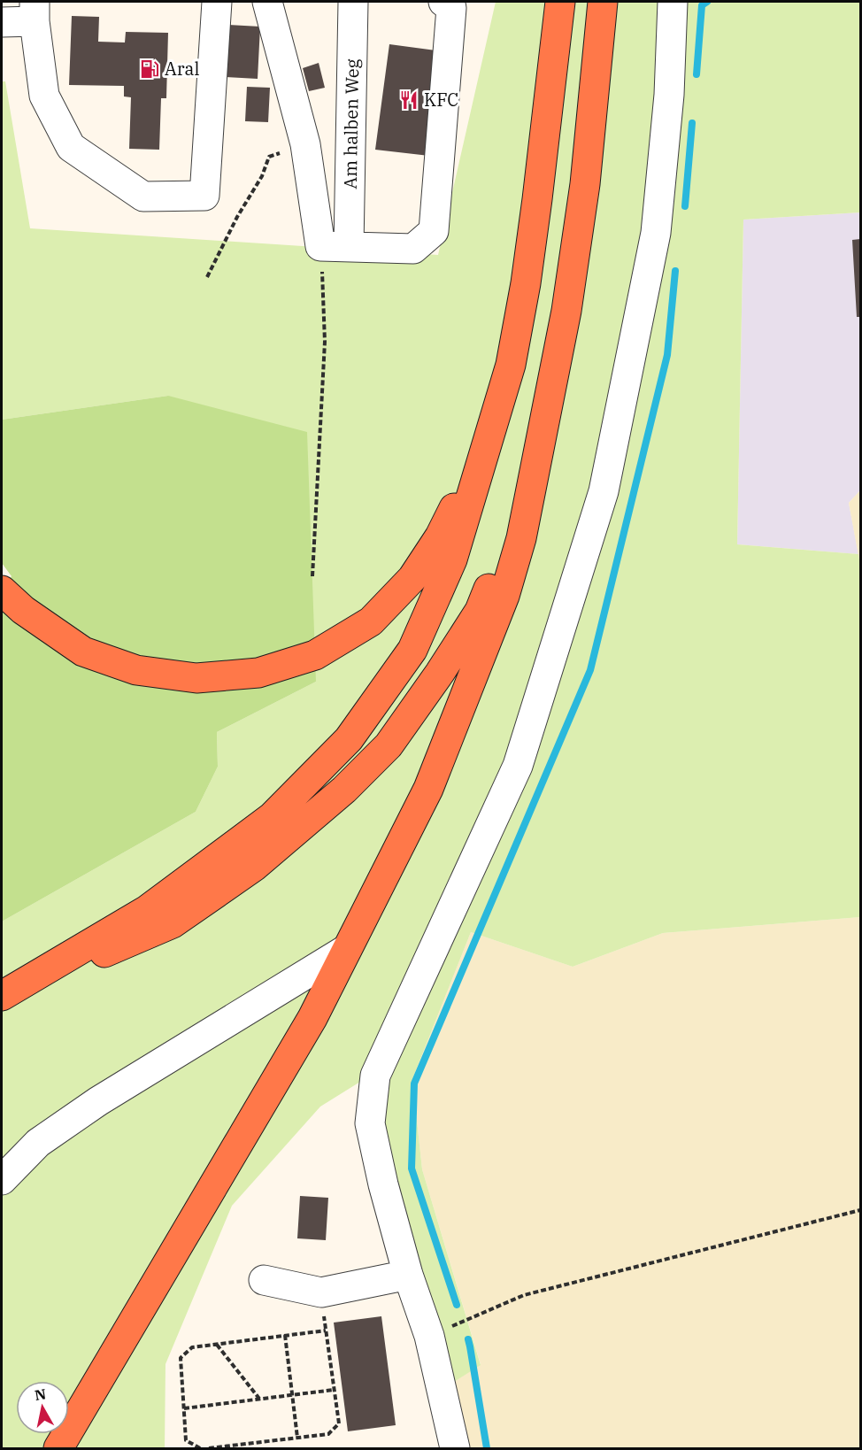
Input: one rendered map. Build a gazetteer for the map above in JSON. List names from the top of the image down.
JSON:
{
  "streets": {
    "street": ["Am halben Weg"]
  },
  "places": {
    "fuel station": ["Aral"],
    "restaurant": ["KFC"]
  },
  "north": "top"
}
